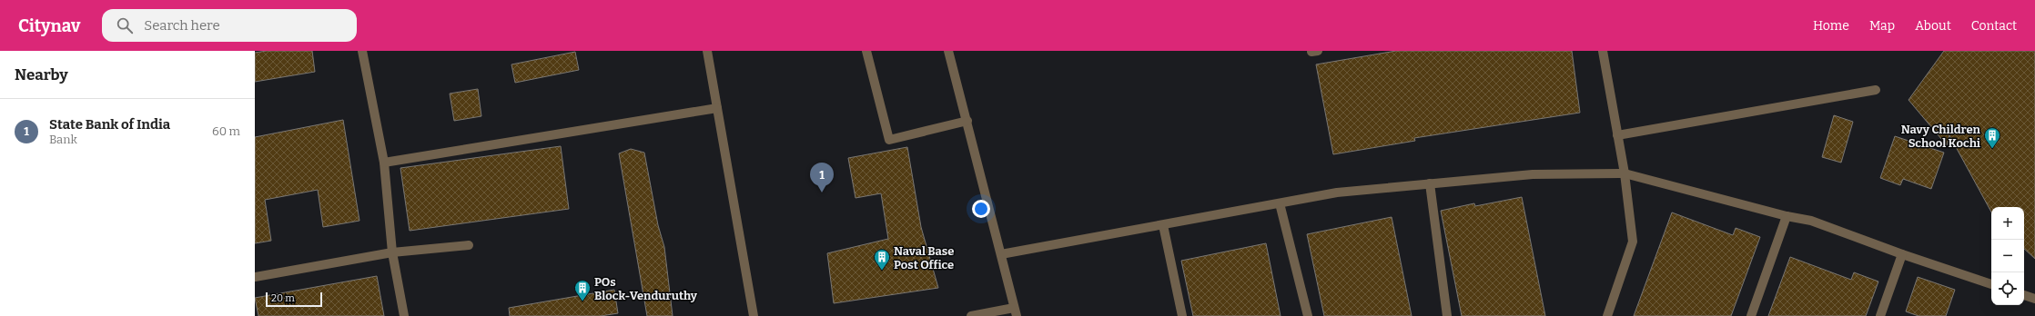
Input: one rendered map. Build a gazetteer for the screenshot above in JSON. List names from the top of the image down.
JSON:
{
  "places": {
    "building": ["Navy Children School Kochi", "Naval Base Post Office", "POs Block-Venduruthy"]
  },
  "scale_bar": "20 m",
  "page": {
    "header": "Citynav",
    "search": "Search here",
    "nav": [
      "Home",
      "Map",
      "About",
      "Contact"
    ],
    "heading": "Nearby",
    "list": [
      {
        "mark": "1",
        "name": "State Bank of India",
        "note": "Bank",
        "value": "60 m"
      }
    ],
    "pins": "1",
    "map_buttons": ["+", "−"],
    "scale": "20 m"
  }
}
